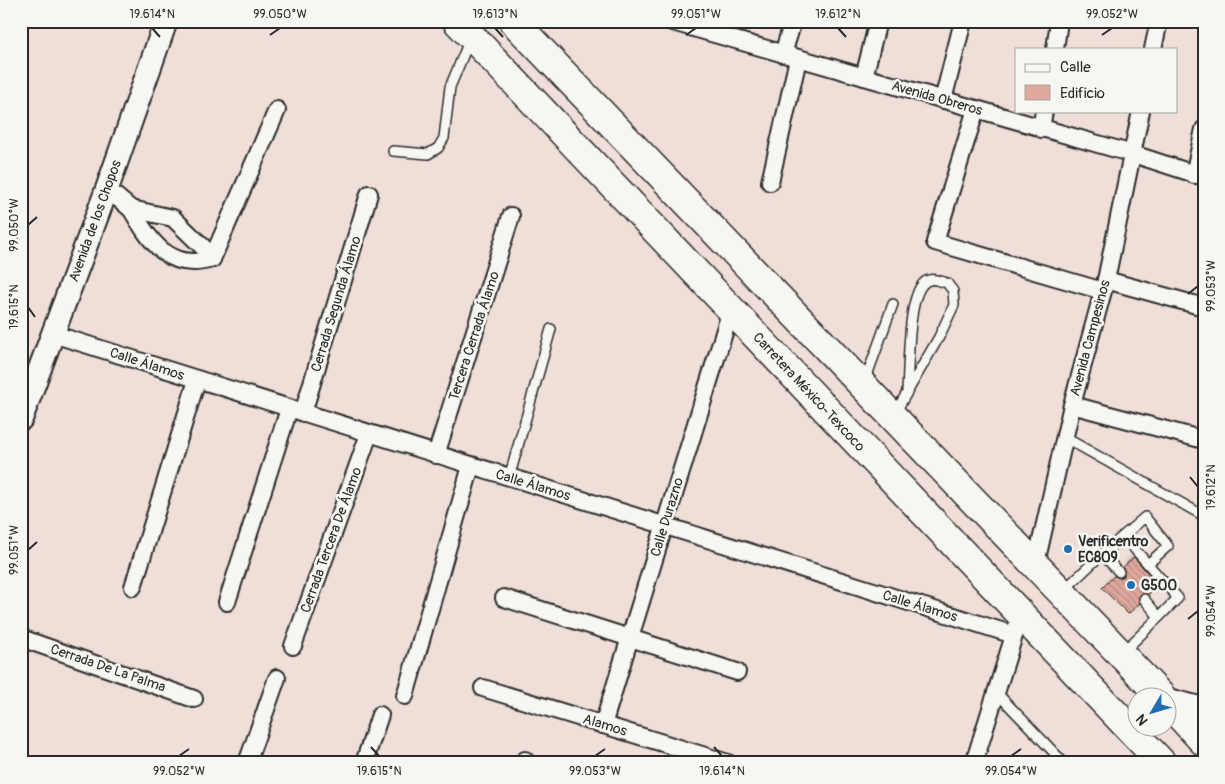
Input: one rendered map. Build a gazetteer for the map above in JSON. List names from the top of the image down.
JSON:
{
  "streets": {
    "highway": ["Carretera México-Texcoco"],
    "street": [
      "Avenida Obreros",
      "Avenida de los Chopos",
      "Cerrada Segunda Álamo",
      "Tercera Cerrada Álamo",
      "Avenida Campesinos",
      "Calle Álamos",
      "Calle Durazno",
      "Cerrada Tercera De Álamo",
      "Cerrada De La Palma",
      "Alamos"
    ]
  },
  "crossings": [
    ["Avenida Obreros", "Avenida Campesinos"],
    ["Avenida de los Chopos", "Calle Álamos"],
    ["Cerrada Segunda Álamo", "Calle Álamos"],
    ["Tercera Cerrada Álamo", "Calle Álamos"],
    ["Calle Álamos", "Carretera México-Texcoco"],
    ["Calle Álamos", "Calle Durazno"],
    ["Calle Álamos", "Cerrada Tercera De Álamo"],
    ["Carretera México-Texcoco", "Calle Durazno"],
    ["Calle Durazno", "Alamos"]
  ],
  "places": ["Verificentro EC809", "G500"],
  "legend": ["Calle", "Edificio"],
  "north": "bottom left",
  "coordinates": [
    "19.614°N",
    "99.050°W",
    "19.613°N",
    "99.051°W",
    "19.612°N",
    "99.052°W",
    "99.053°W",
    "19.615°N",
    "99.054°W"
  ]
}
